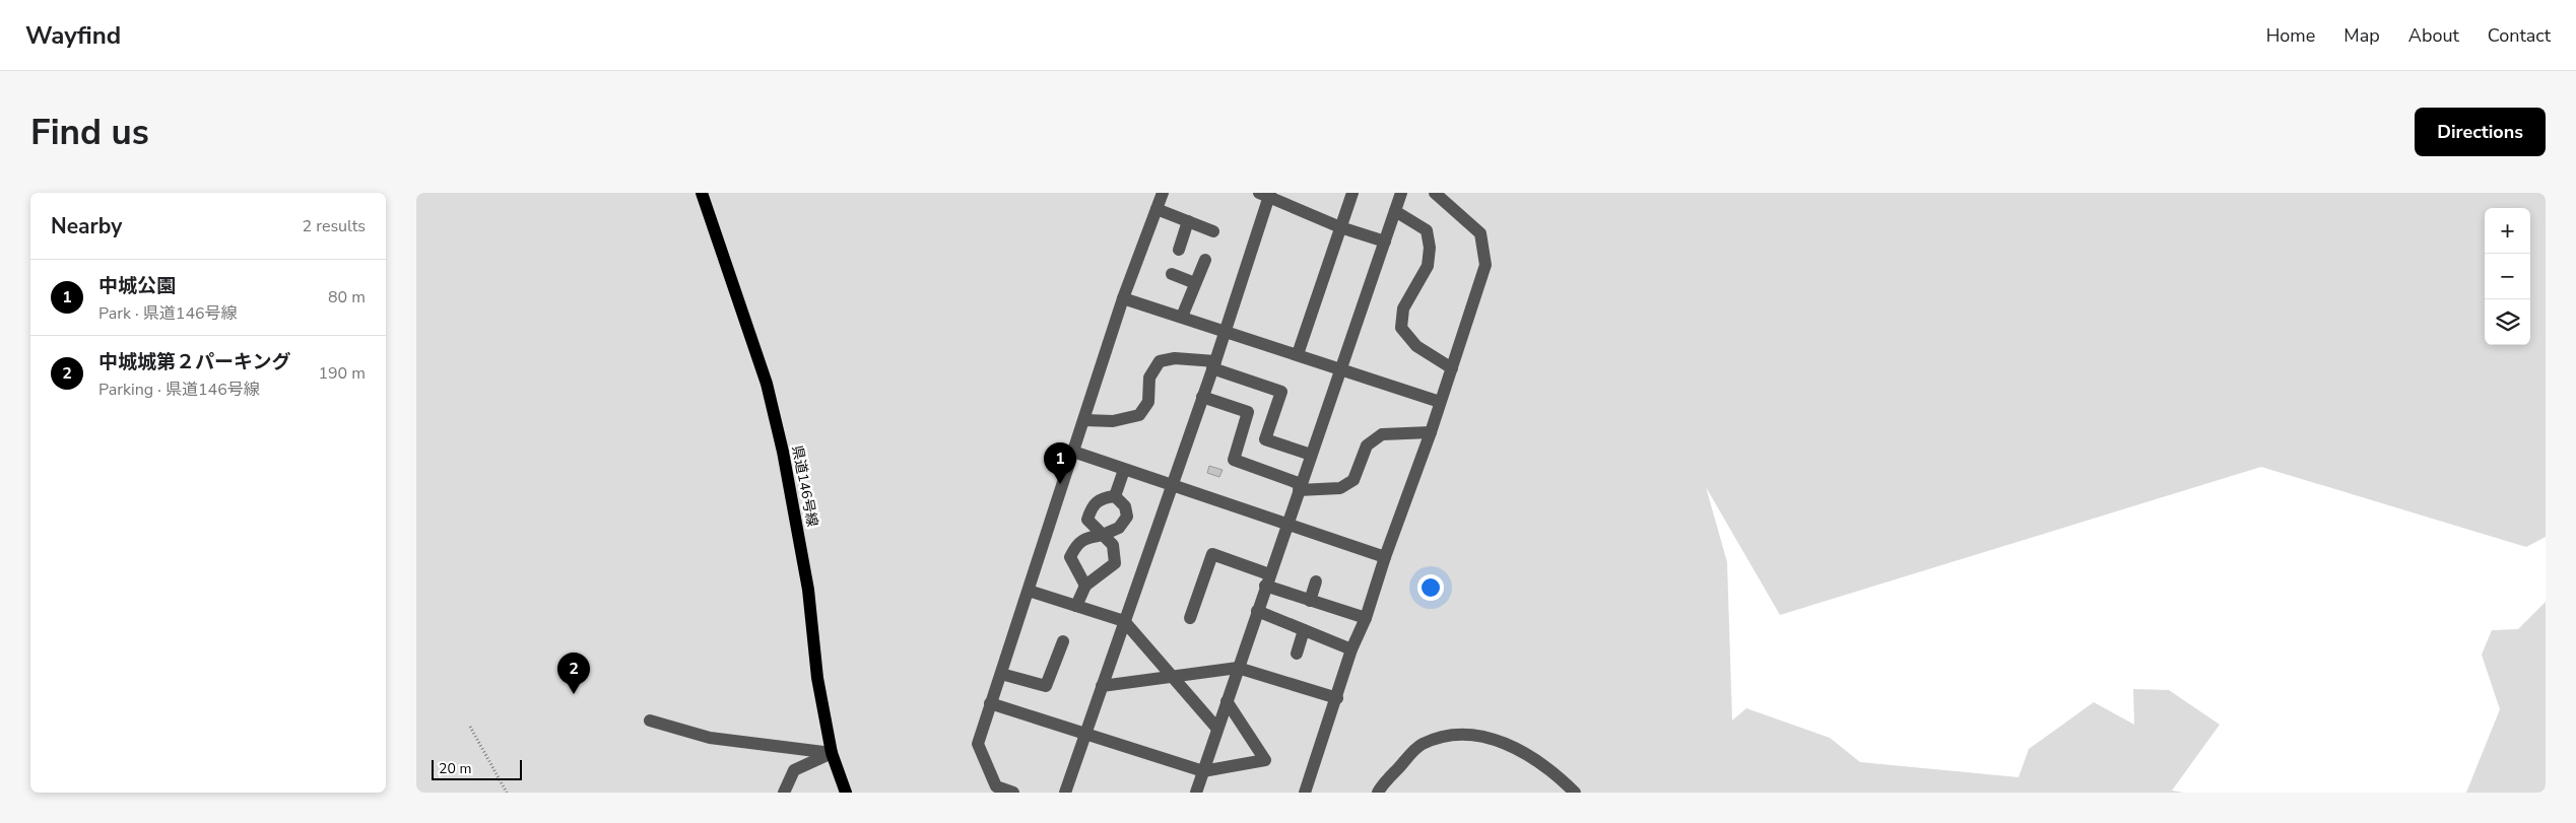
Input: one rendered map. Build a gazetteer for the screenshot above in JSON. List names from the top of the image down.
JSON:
{
  "streets": {
    "main road": ["県道146号線"]
  },
  "scale_bar": "20 m",
  "page": {
    "header": "Wayfind",
    "nav": [
      "Home",
      "Map",
      "About",
      "Contact"
    ],
    "buttons": "Directions",
    "title": "Find us",
    "heading": ["Nearby", "2 results"],
    "map_buttons": ["+", "−"],
    "list": [
      {
        "mark": "1",
        "name": "中城公園",
        "note": "Park · 県道146号線",
        "value": "80 m"
      },
      {
        "mark": "2",
        "name": "中城城第２パーキング",
        "note": "Parking · 県道146号線",
        "value": "190 m"
      }
    ],
    "pins": ["1", "2"],
    "scale": "20 m"
  }
}
